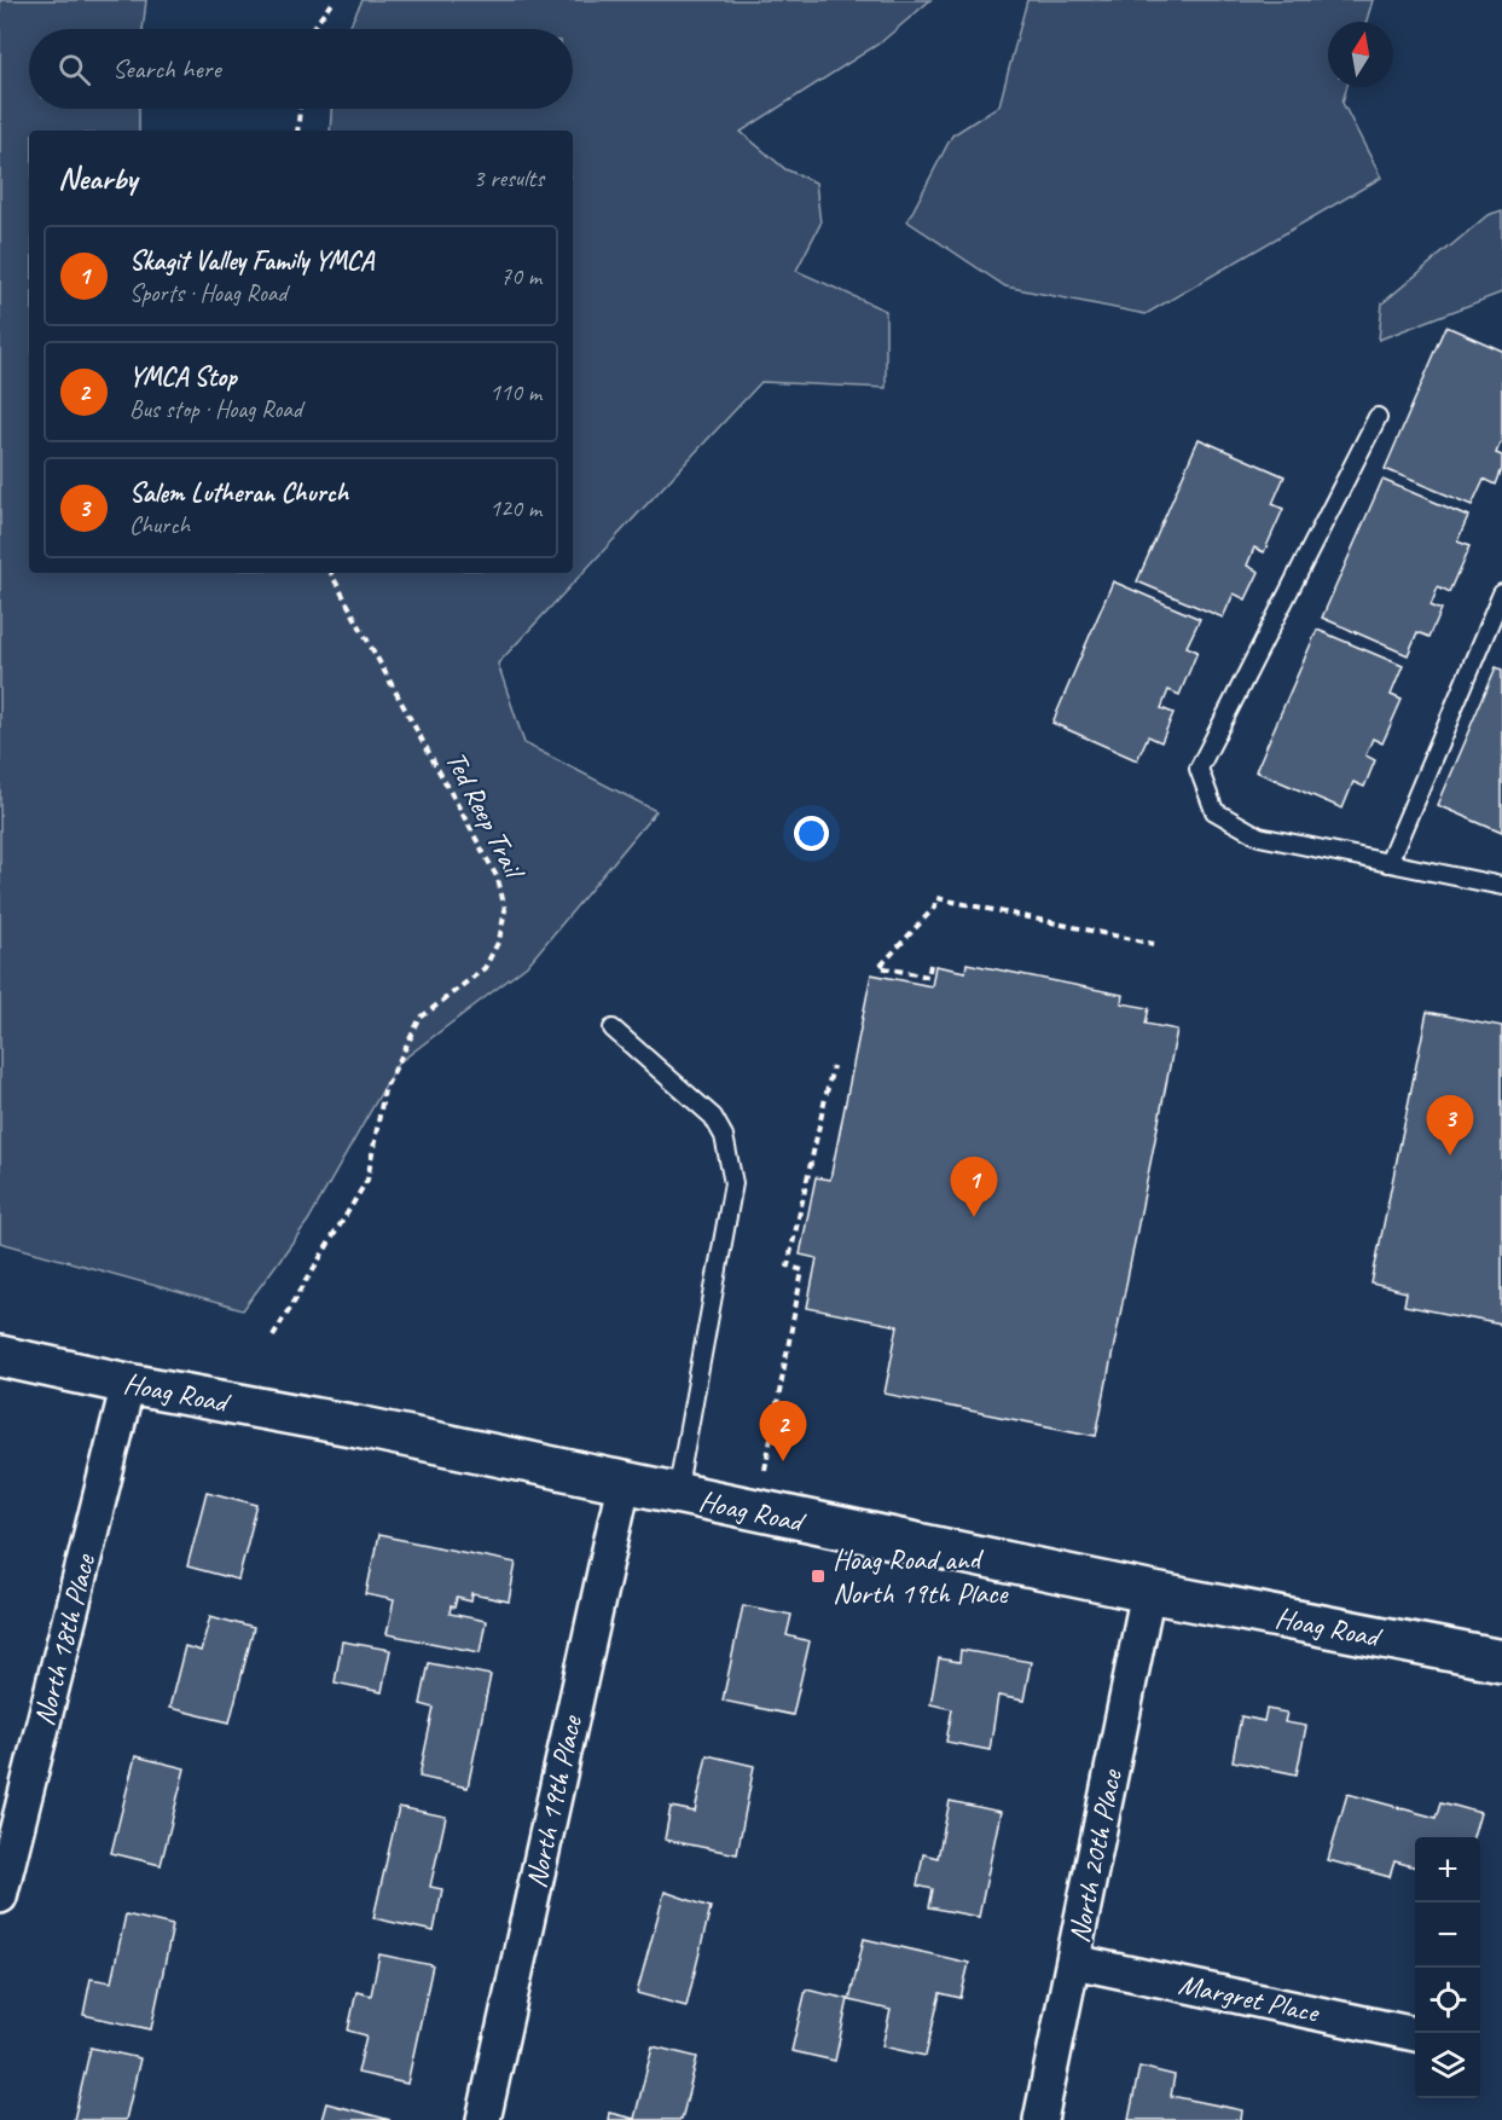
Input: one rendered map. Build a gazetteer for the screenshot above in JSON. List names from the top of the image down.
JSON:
{
  "streets": {
    "street": [
      "Hoag Road",
      "North 18th Place",
      "North 19th Place",
      "North 20th Place",
      "Margret Place"
    ],
    "path": ["Ted Reep Trail"]
  },
  "crossings": [
    ["Hoag Road", "North 18th Place"],
    ["Hoag Road", "North 19th Place"],
    ["Hoag Road", "North 20th Place"],
    ["North 20th Place", "Margret Place"]
  ],
  "places": {
    "transit": ["Hoag Road and North 19th Place"]
  },
  "north": "top",
  "page": {
    "search": "Search here",
    "heading": ["Nearby", "3 results"],
    "list": [
      {
        "mark": "1",
        "name": "Skagit Valley Family YMCA",
        "note": "Sports · Hoag Road",
        "value": "70 m"
      },
      {
        "mark": "2",
        "name": "YMCA Stop",
        "note": "Bus stop · Hoag Road",
        "value": "110 m"
      },
      {
        "mark": "3",
        "name": "Salem Lutheran Church",
        "note": "Church",
        "value": "120 m"
      }
    ],
    "pins": ["3", "1", "2"],
    "map_buttons": ["+", "−"]
  }
}
